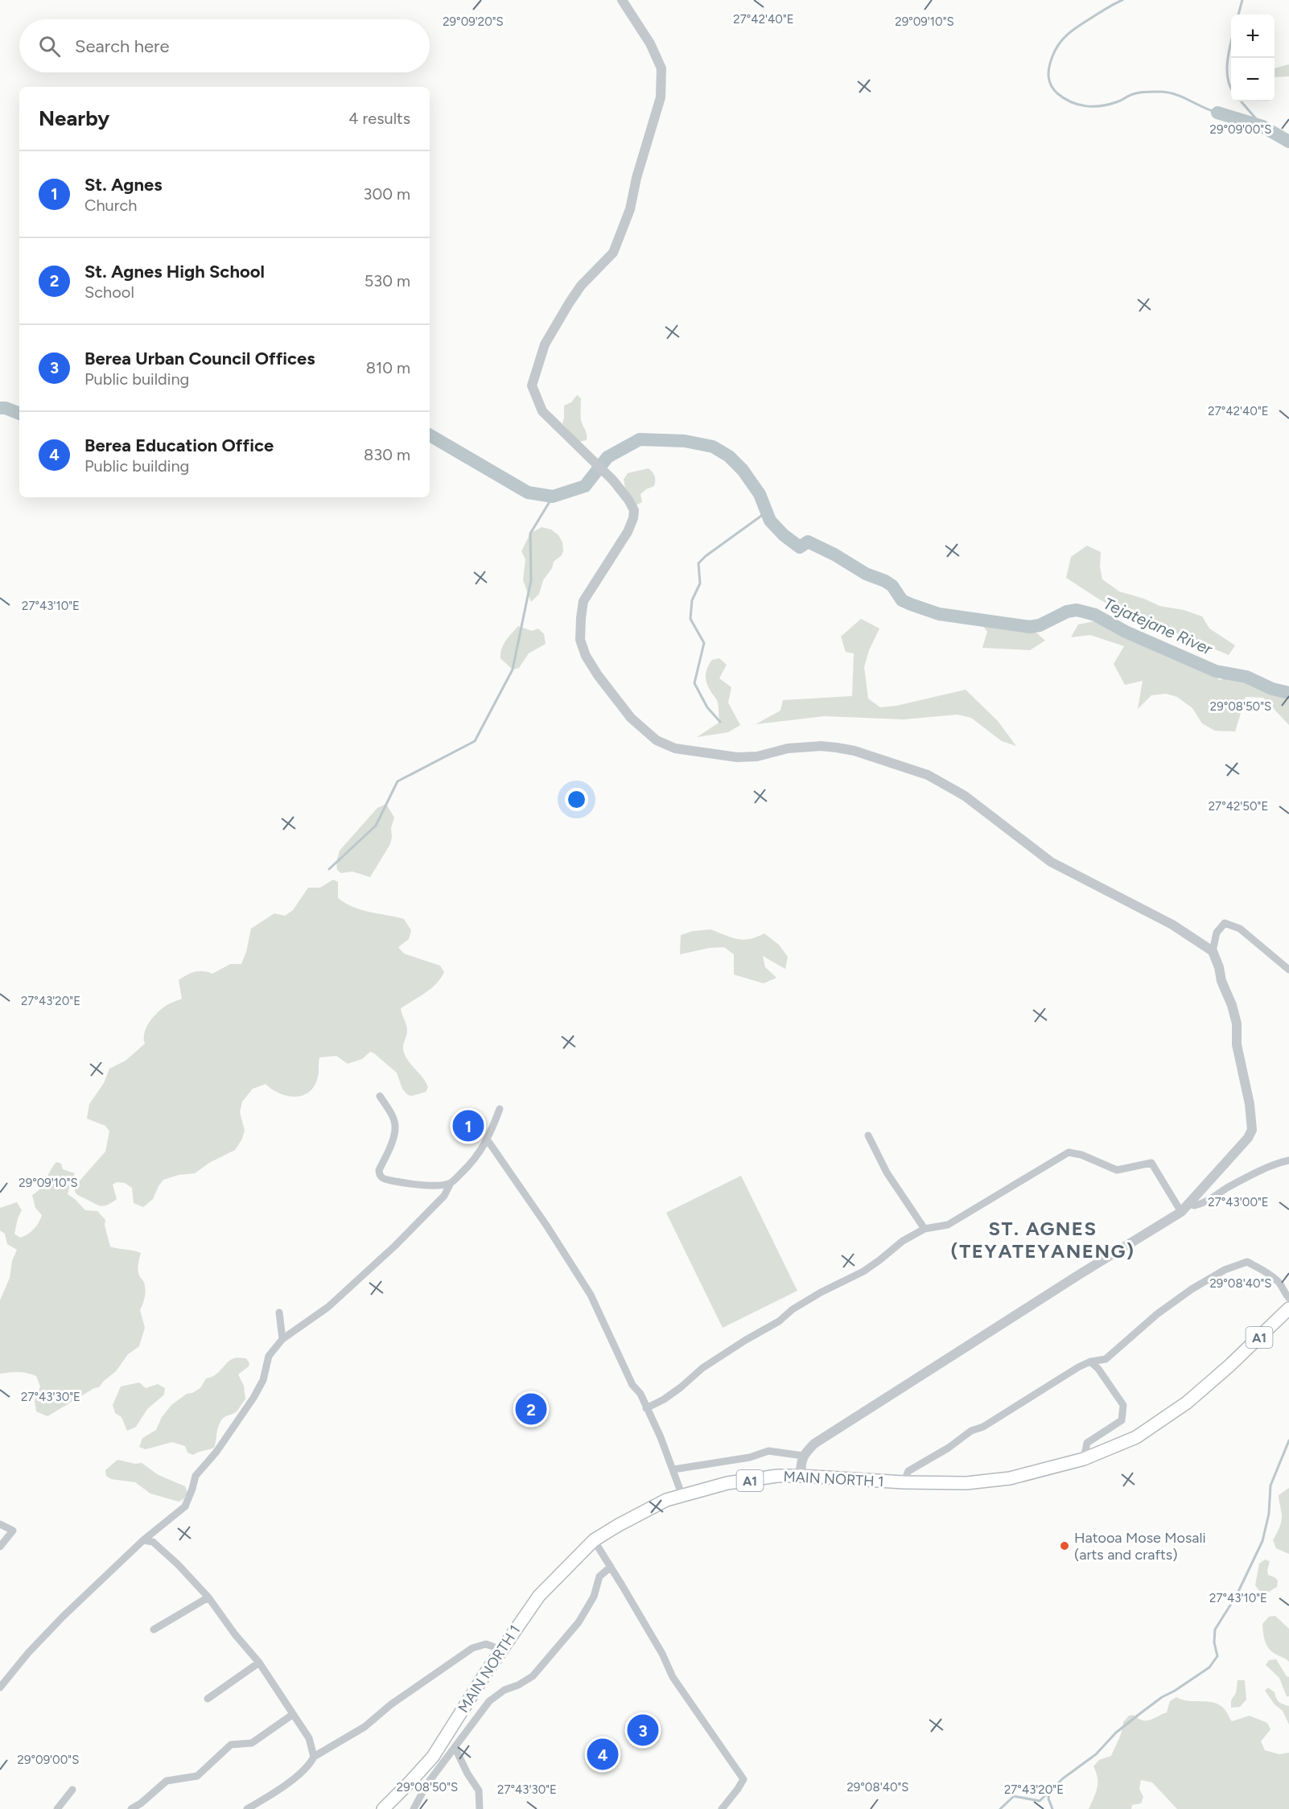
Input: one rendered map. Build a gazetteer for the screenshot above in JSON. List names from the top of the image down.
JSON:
{
  "streets": {
    "main road": ["A1", "MAIN NORTH 1"]
  },
  "districts": ["ST. AGNES (TEYATEYANENG)"],
  "water": ["Tejatejane River"],
  "places": ["Hatooa Mose Mosali (arts and crafts)"],
  "page": {
    "map_buttons": ["+", "−"],
    "search": "Search here",
    "heading": ["Nearby", "4 results"],
    "list": [
      {
        "mark": "1",
        "name": "St. Agnes",
        "note": "Church",
        "value": "300 m"
      },
      {
        "mark": "2",
        "name": "St. Agnes High School",
        "note": "School",
        "value": "530 m"
      },
      {
        "mark": "3",
        "name": "Berea Urban Council Offices",
        "note": "Public building",
        "value": "810 m"
      },
      {
        "mark": "4",
        "name": "Berea Education Office",
        "note": "Public building",
        "value": "830 m"
      }
    ],
    "pins": [
      "1",
      "2",
      "3",
      "4"
    ]
  },
  "coordinates": [
    "27°42'40\"E",
    "29°09'20\"S",
    "29°09'10\"S",
    "29°09'00\"S",
    "27°43'10\"E",
    "29°08'50\"S",
    "27°42'50\"E",
    "27°43'20\"E",
    "27°43'00\"E",
    "29°08'40\"S",
    "27°43'30\"E"
  ]
}
